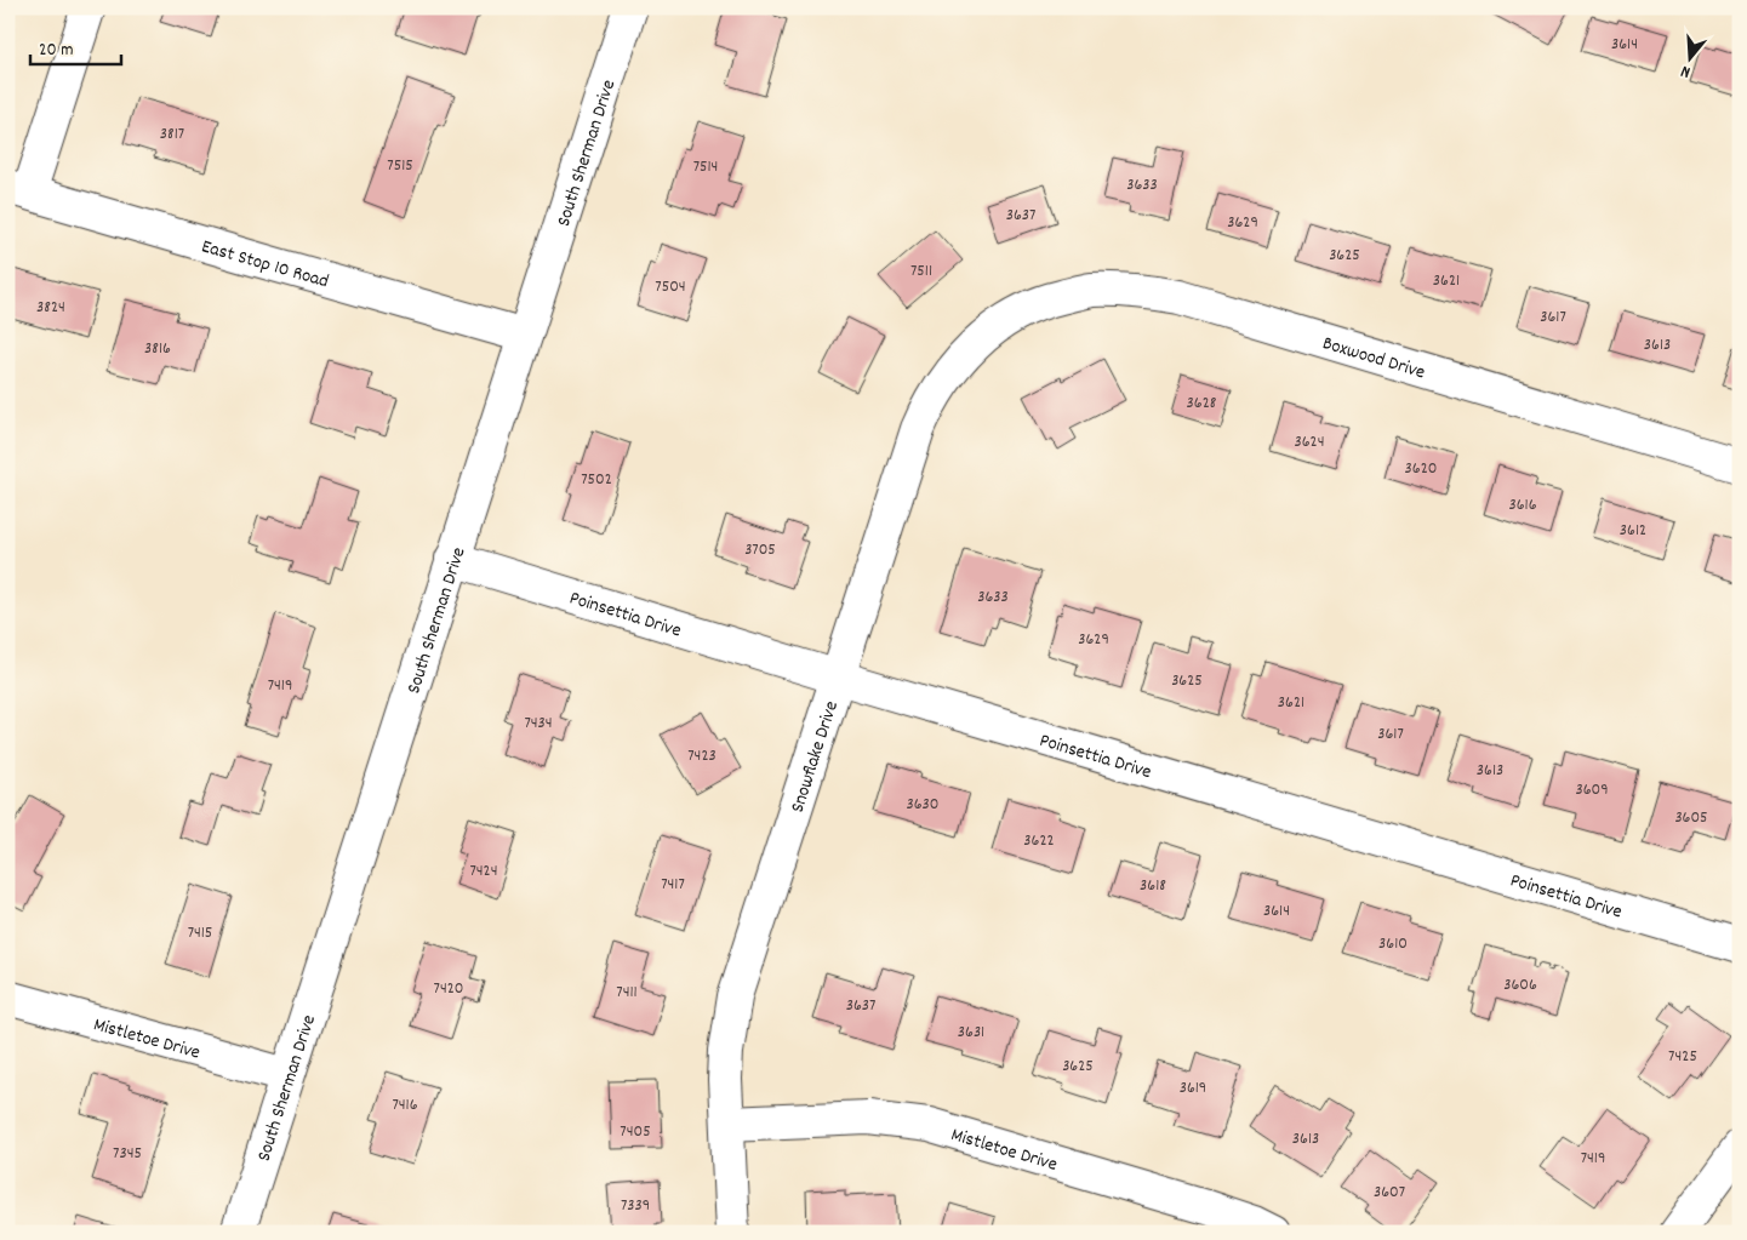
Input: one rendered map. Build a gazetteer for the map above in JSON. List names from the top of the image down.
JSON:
{
  "streets": {
    "street": [
      "South Sherman Drive",
      "East Stop 10 Road",
      "Boxwood Drive",
      "Poinsettia Drive",
      "Snowflake Drive",
      "Mistletoe Drive"
    ]
  },
  "crossings": [
    ["South Sherman Drive", "East Stop 10 Road"],
    ["South Sherman Drive", "Poinsettia Drive"],
    ["South Sherman Drive", "Mistletoe Drive"],
    ["Boxwood Drive", "Snowflake Drive"],
    ["Poinsettia Drive", "Snowflake Drive"],
    ["Snowflake Drive", "Mistletoe Drive"]
  ],
  "house_numbers": [
    "3614",
    "3817",
    "7515",
    "7514",
    "3633",
    "3637",
    "3629",
    "3625",
    "7511",
    "3621",
    "7504",
    "3824",
    "3617",
    "3613",
    "3816",
    "3628",
    "3624",
    "3620",
    "7502",
    "3616",
    "3612",
    "3705",
    "3633",
    "3629",
    "3625",
    "7419",
    "3621",
    "7434",
    "3617",
    "7423",
    "3613",
    "3609",
    "3630",
    "3605",
    "3622",
    "7424",
    "7417",
    "3618",
    "3614",
    "7415",
    "3610",
    "3606",
    "7420",
    "7411",
    "3637",
    "3631",
    "7425",
    "3625",
    "3619",
    "7416",
    "7405",
    "3613",
    "7345",
    "7419",
    "3607",
    "7339"
  ],
  "scale_bar": "20 m",
  "north": "bottom"
}
